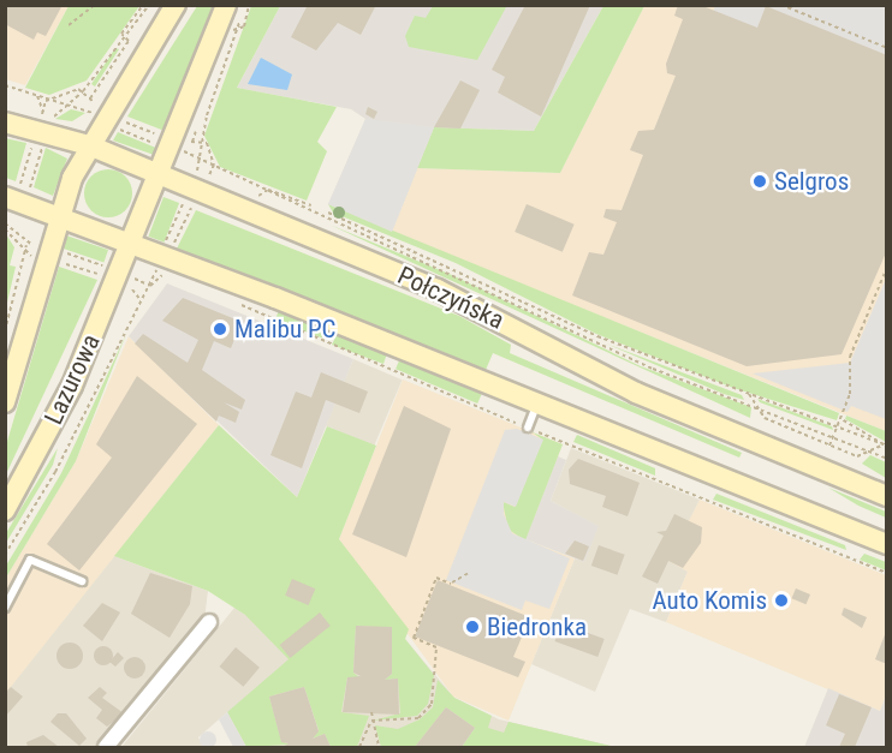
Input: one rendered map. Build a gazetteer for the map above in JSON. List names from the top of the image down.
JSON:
{
  "streets": {
    "main road": ["Połczyńska", "Lazurowa"]
  },
  "crossings": [
    ["Połczyńska", "Lazurowa"]
  ],
  "places": [
    "Selgros",
    "Malibu PC",
    "Auto Komis",
    "Biedronka"
  ]
}
